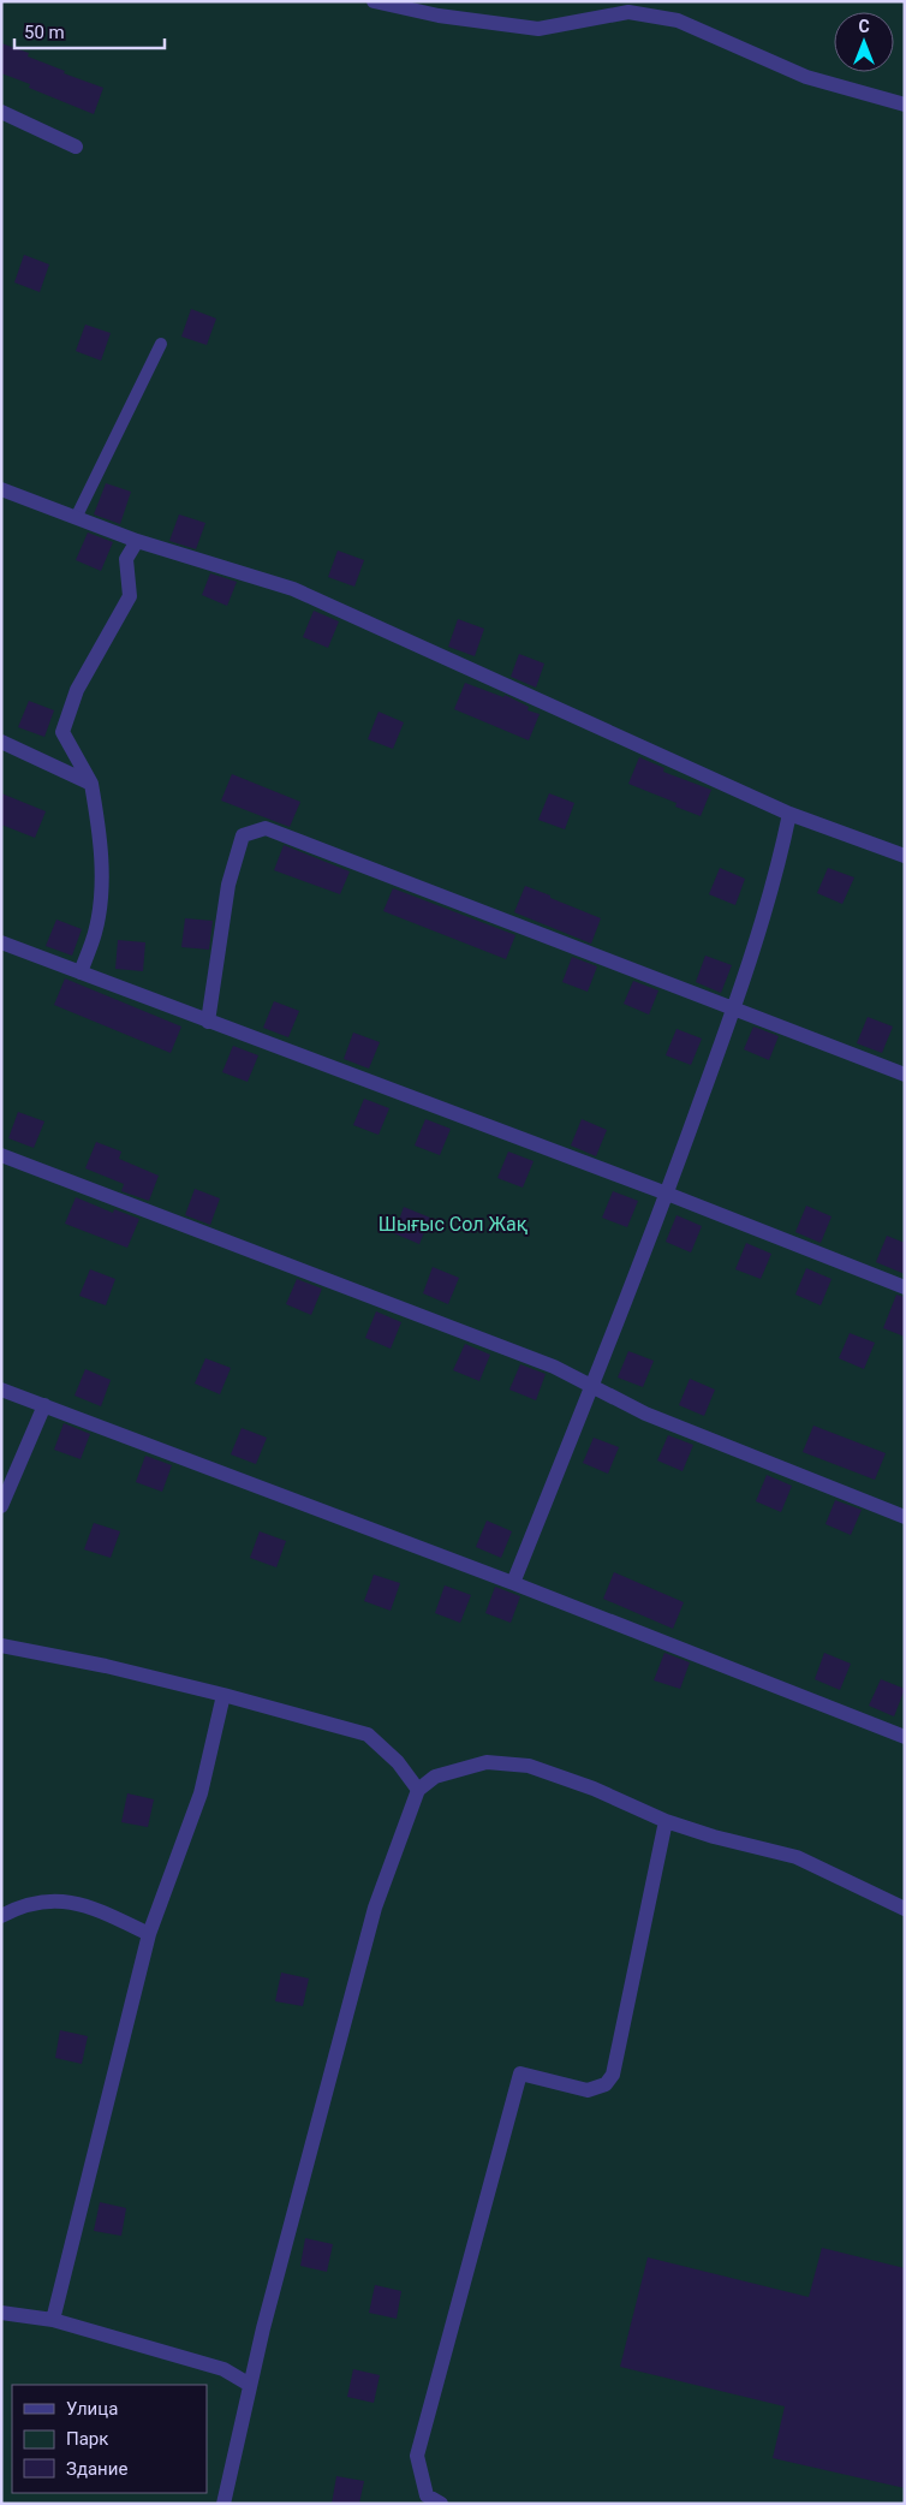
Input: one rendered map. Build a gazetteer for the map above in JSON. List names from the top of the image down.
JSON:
{
  "parks": ["Шығыс Сол Жақ"],
  "legend": ["Улица", "Парк", "Здание"],
  "scale_bar": "50 m",
  "north": "top"
}
